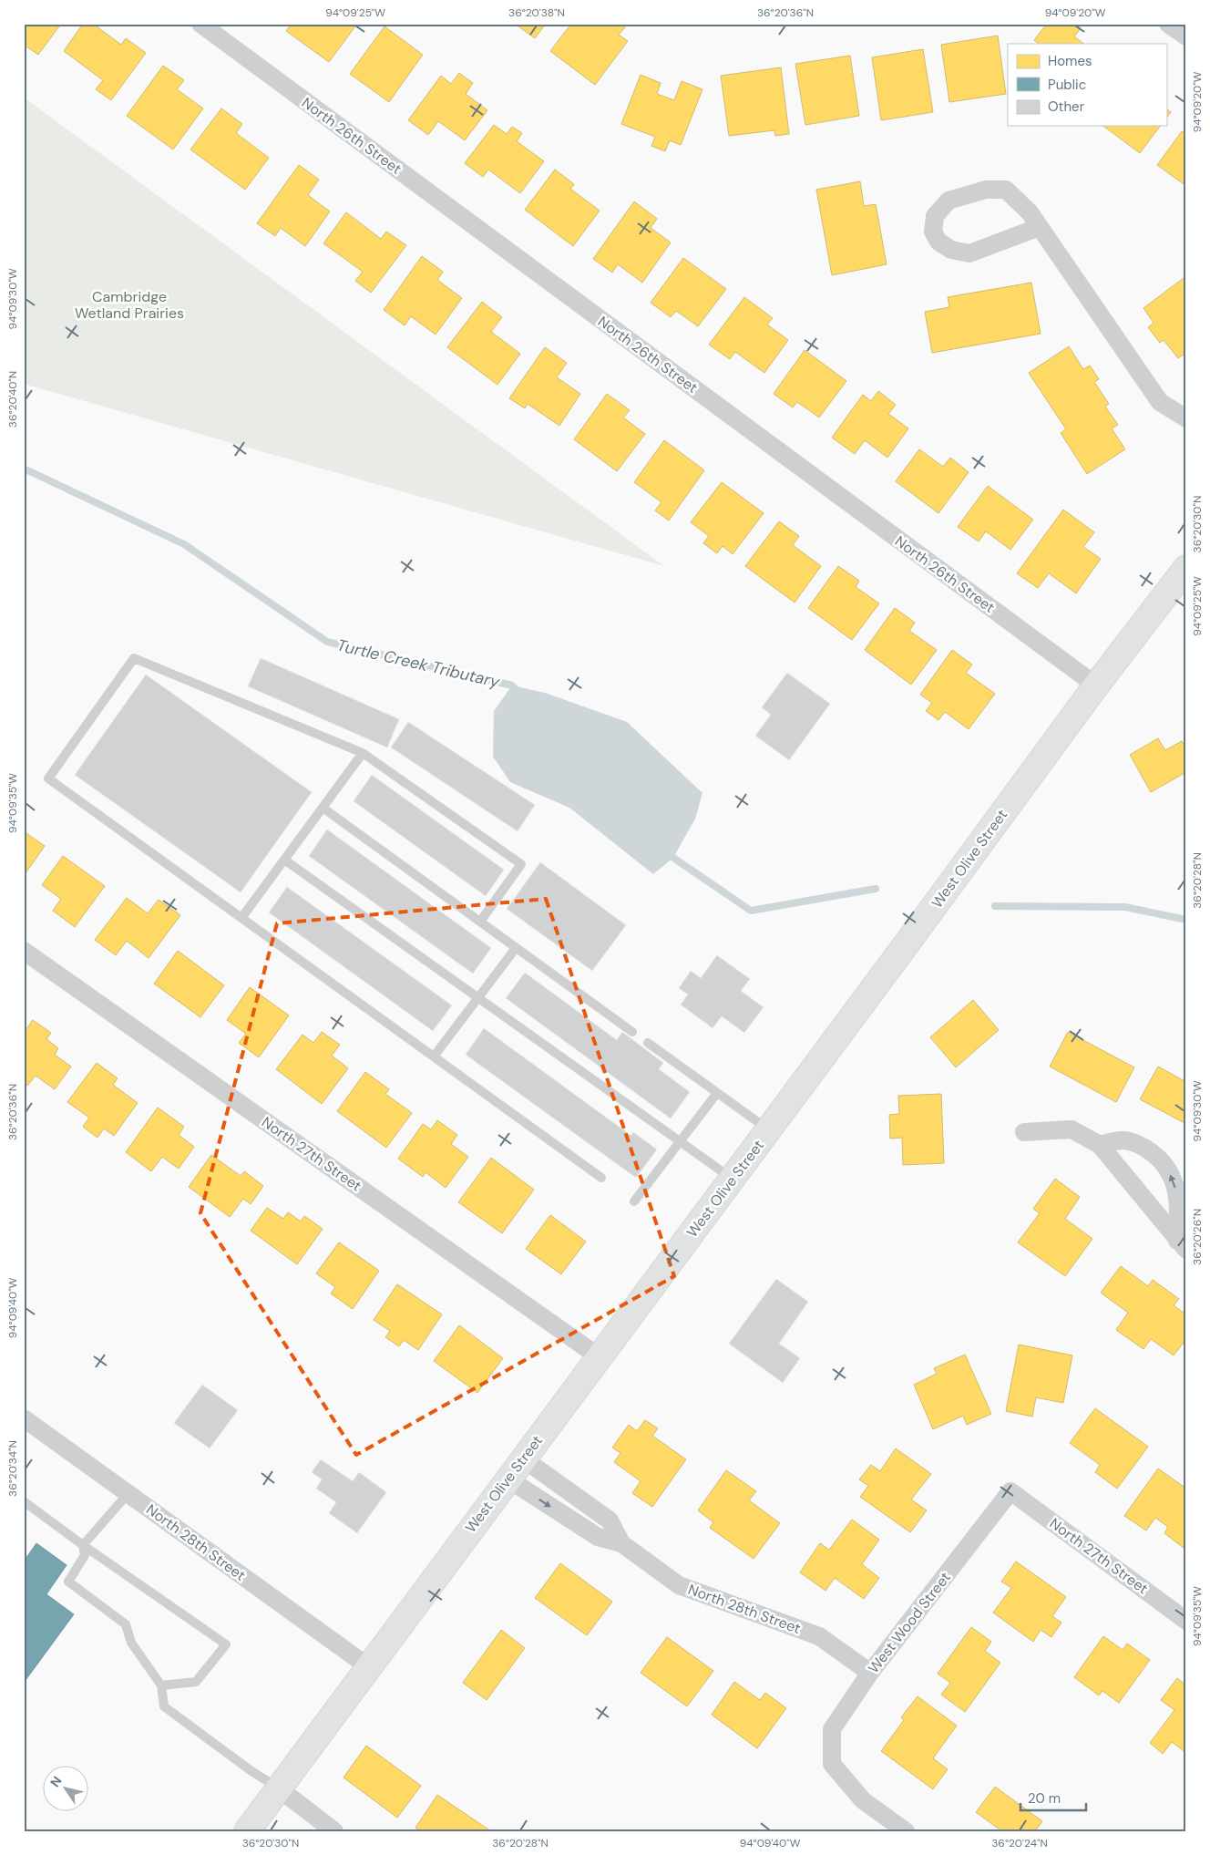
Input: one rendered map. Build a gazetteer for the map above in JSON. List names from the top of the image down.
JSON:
{
  "streets": {
    "main road": ["West Olive Street"],
    "street": [
      "North 26th Street",
      "North 27th Street",
      "North 28th Street",
      "West Wood Street"
    ]
  },
  "crossings": [
    ["North 26th Street", "West Olive Street"],
    ["West Olive Street", "North 27th Street"],
    ["West Olive Street", "North 28th Street"],
    ["North 27th Street", "West Wood Street"],
    ["North 28th Street", "West Wood Street"]
  ],
  "water": ["Turtle Creek Tributary"],
  "parks": ["Cambridge Wetland Prairies"],
  "legend": ["Homes", "Public", "Other"],
  "scale_bar": "20 m",
  "north": "top left",
  "coordinates": [
    "94°09'25\"W",
    "36°20'38\"N",
    "36°20'36\"N",
    "94°09'20\"W",
    "94°09'30\"W",
    "36°20'40\"N",
    "36°20'30\"N",
    "94°09'35\"W",
    "36°20'28\"N",
    "36°20'26\"N",
    "94°09'40\"W",
    "36°20'34\"N",
    "36°20'24\"N"
  ]
}
